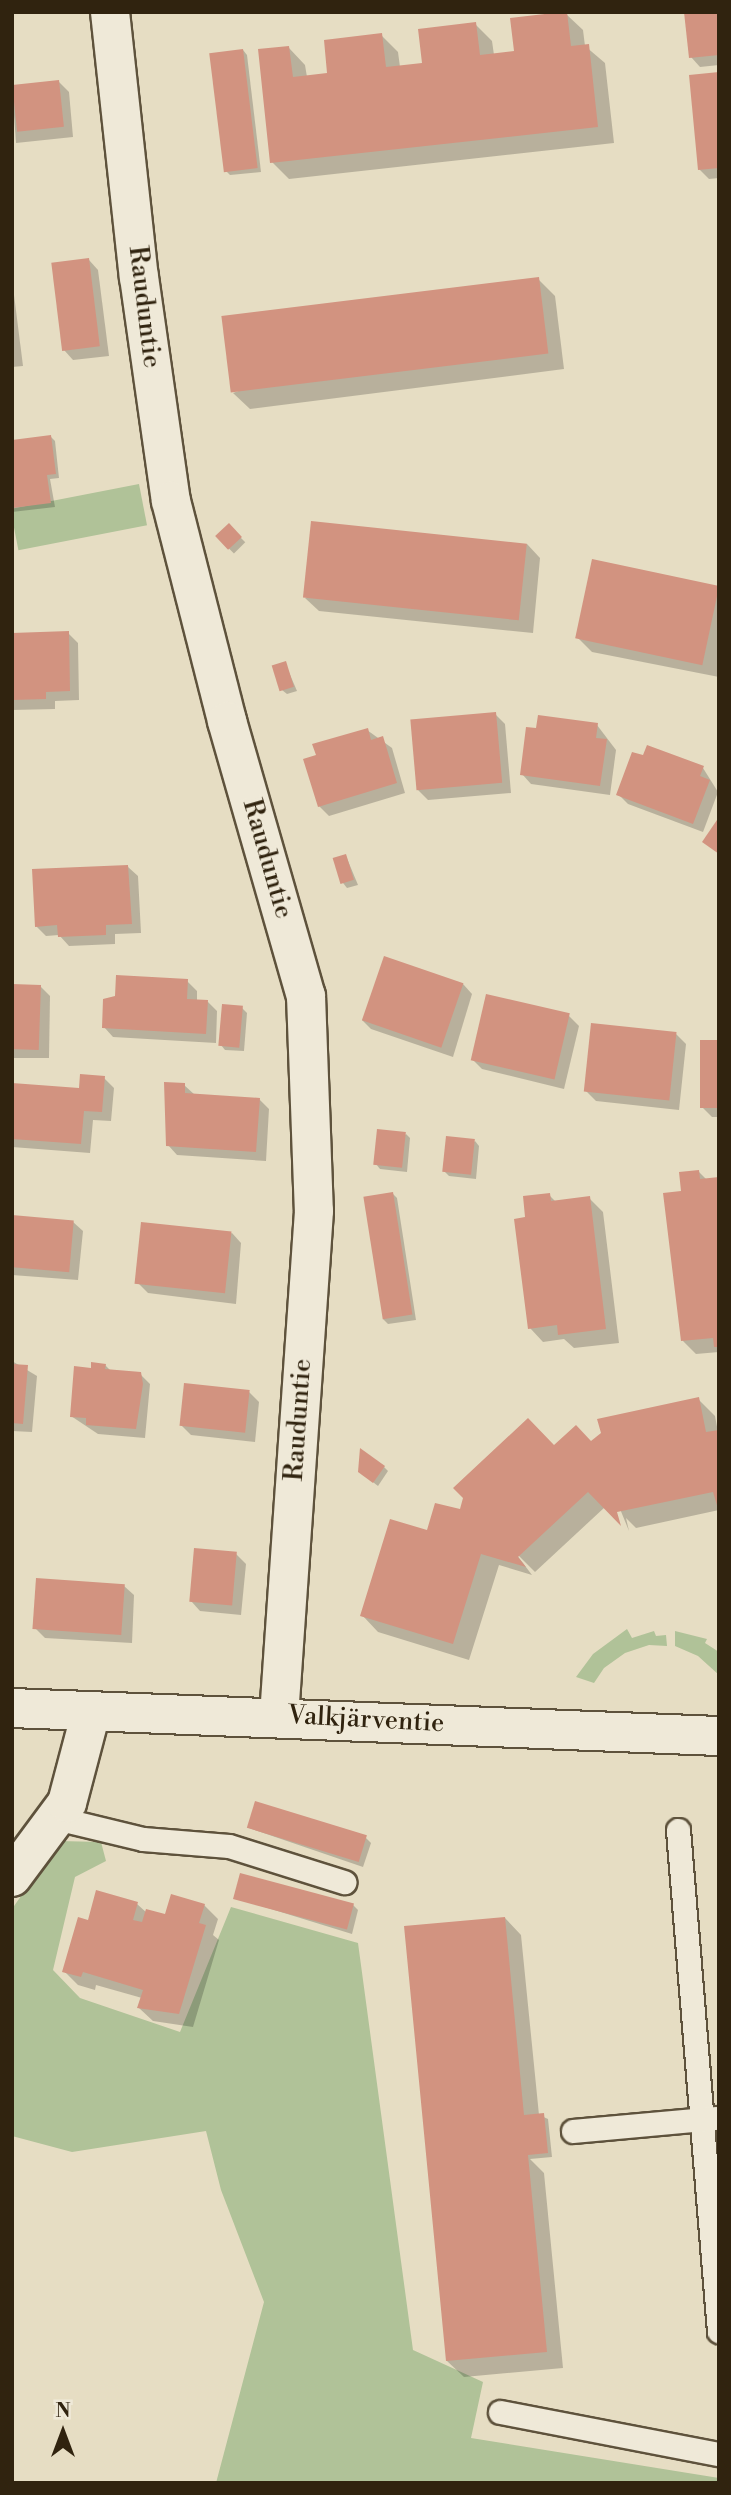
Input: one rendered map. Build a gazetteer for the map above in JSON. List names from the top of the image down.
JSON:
{
  "streets": {
    "street": ["Rauduntie", "Valkjärventie"]
  },
  "crossings": [
    ["Rauduntie", "Valkjärventie"]
  ],
  "north": "top"
}
